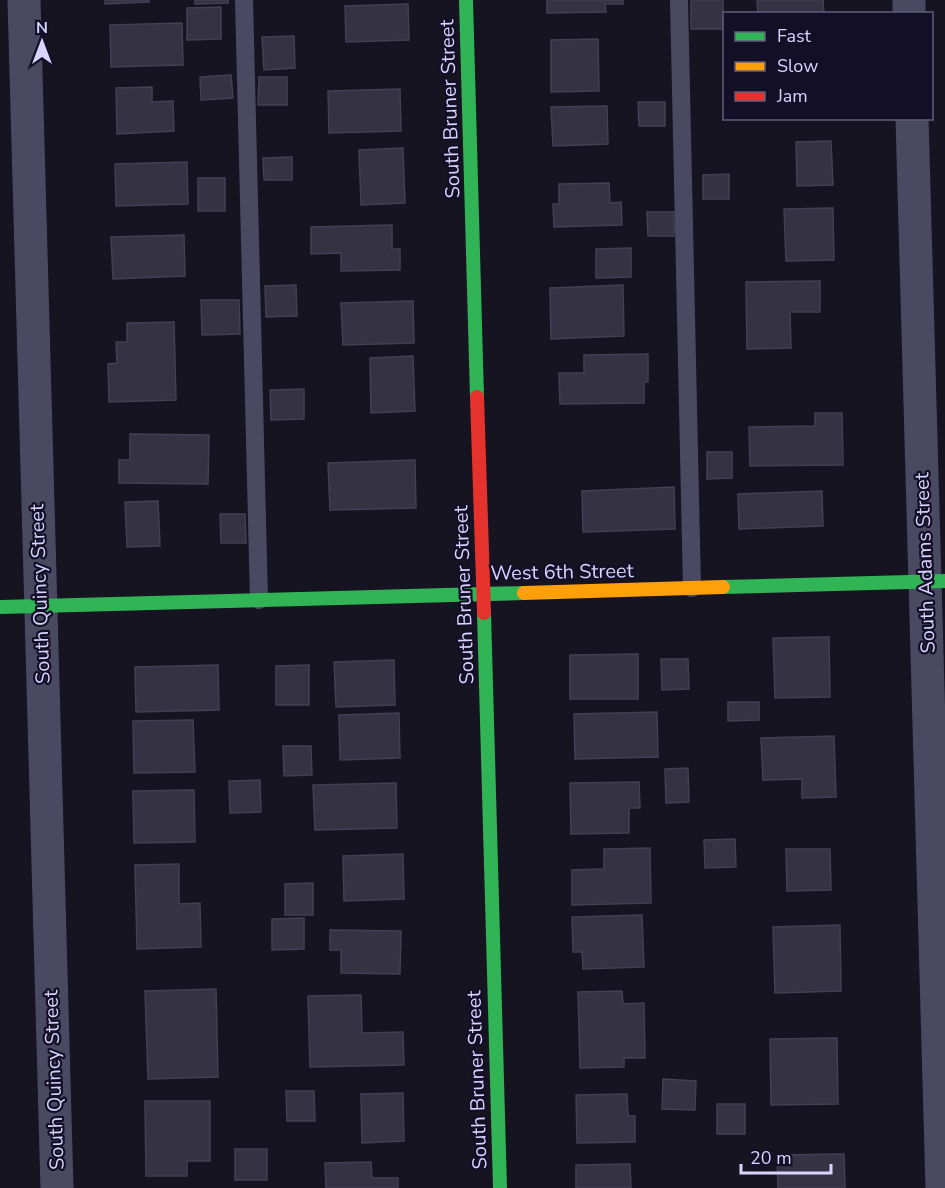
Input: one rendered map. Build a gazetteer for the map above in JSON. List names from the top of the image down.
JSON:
{
  "streets": {
    "street": [
      "South Bruner Street",
      "South Adams Street",
      "West 6th Street",
      "South Quincy Street"
    ]
  },
  "crossings": [
    ["South Bruner Street", "West 6th Street"],
    ["South Adams Street", "West 6th Street"],
    ["West 6th Street", "South Quincy Street"]
  ],
  "legend": ["Fast", "Slow", "Jam"],
  "scale_bar": "20 m",
  "north": "top"
}
